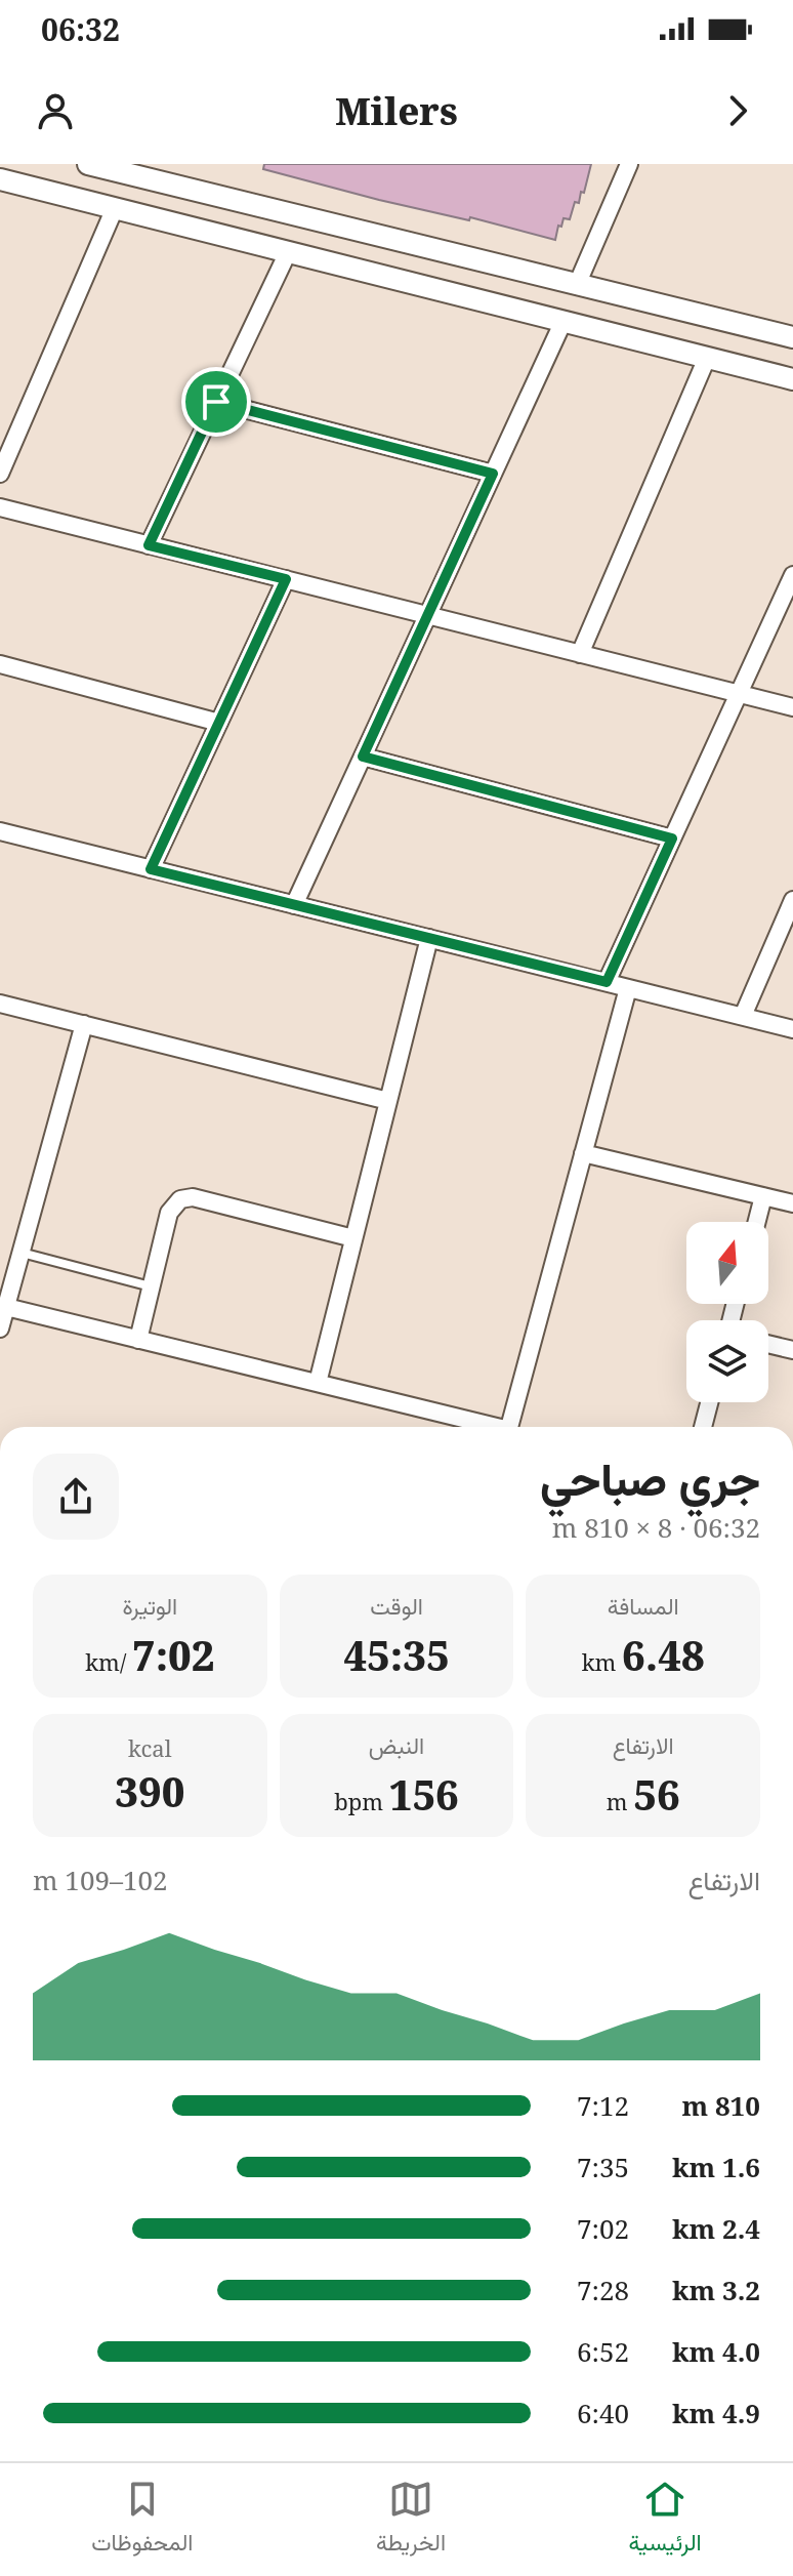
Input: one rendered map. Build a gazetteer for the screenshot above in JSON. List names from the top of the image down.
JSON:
{
  "north": "top",
  "page": {
    "status": "06:32",
    "header": "Milers",
    "heading": ["جري صباحي", "06:32 · 8 × 810 m"],
    "stats": [
      ["المسافة", "6.48 km"],
      ["الوقت", "45:35"],
      ["الوتيرة", "7:02 /km"],
      ["الارتفاع", "56 m"],
      ["النبض", "156 bpm"],
      ["kcal", "390"]
    ],
    "chart": ["الارتفاع", "102–109 m"],
    "list": [
      {
        "name": "810 m",
        "note": "7:12"
      },
      {
        "name": "1.6 km",
        "note": "7:35"
      },
      {
        "name": "2.4 km",
        "note": "7:02"
      },
      {
        "name": "3.2 km",
        "note": "7:28"
      },
      {
        "name": "4.0 km",
        "note": "6:52"
      },
      {
        "name": "4.9 km",
        "note": "6:40"
      }
    ],
    "tabs": ["الرئيسية", "الخريطة", "المحفوظات"]
  }
}
